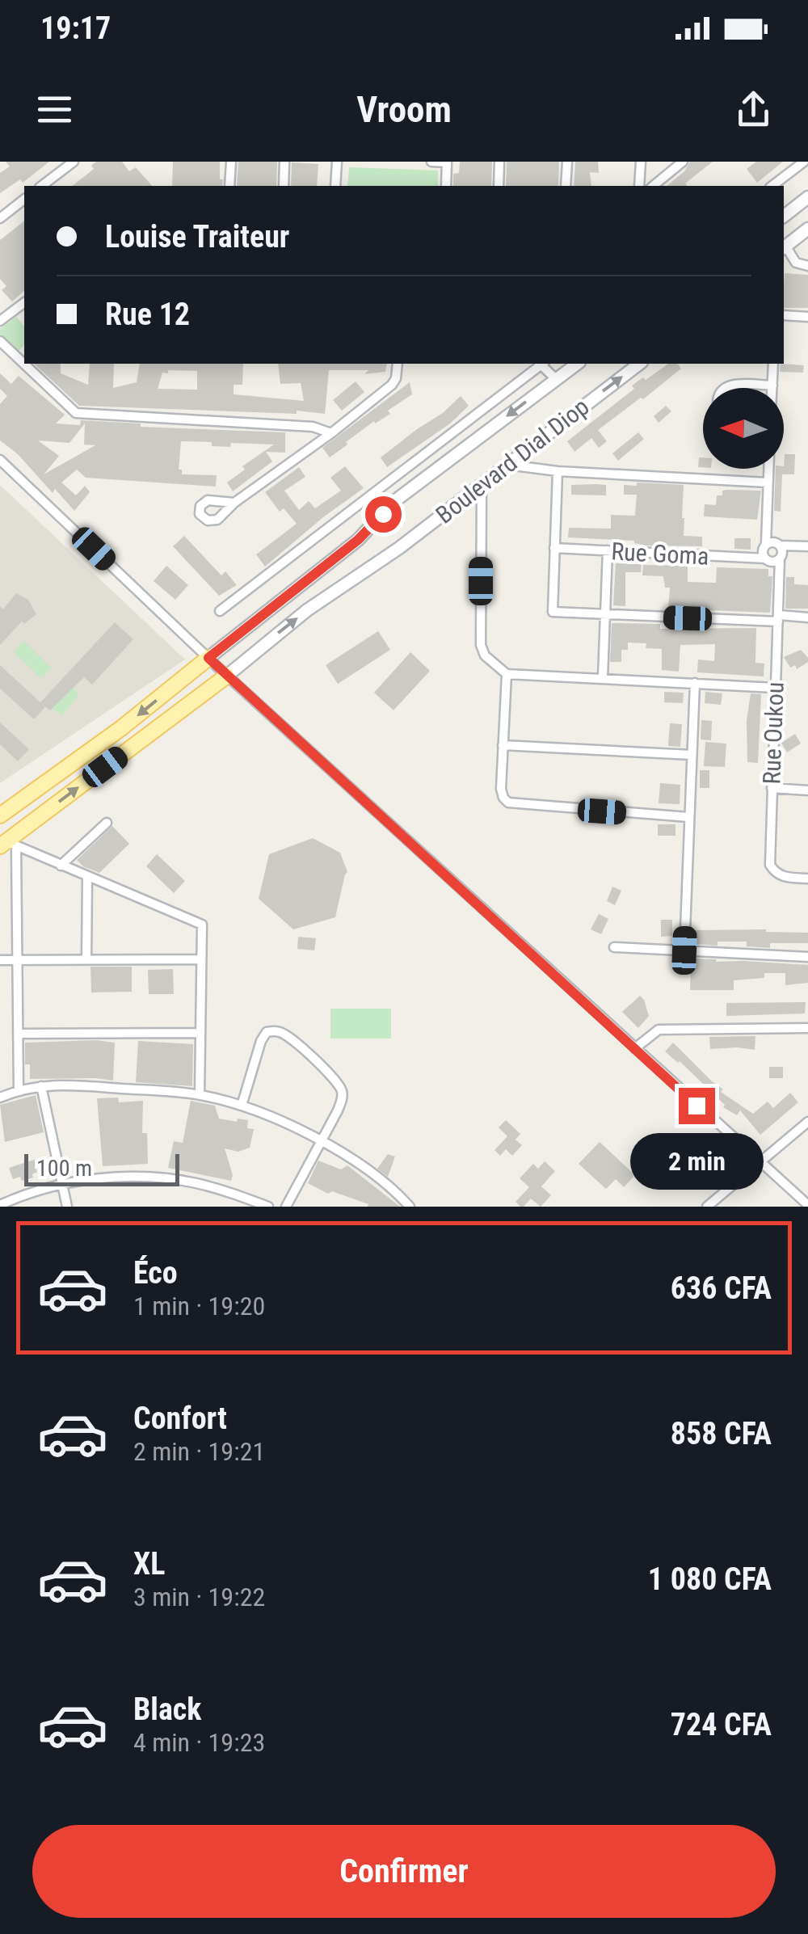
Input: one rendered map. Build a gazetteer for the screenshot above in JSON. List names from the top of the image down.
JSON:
{
  "streets": {
    "street": ["Boulevard Dial Diop", "Rue Goma", "Rue Oukou"]
  },
  "crossings": [
    ["Rue Goma", "Rue Oukou"]
  ],
  "scale_bar": "100 m",
  "north": "left",
  "page": {
    "status": "19:17",
    "header": "Vroom",
    "banner": ["Louise Traiteur", "Rue 12"],
    "bubble": "2 min",
    "scale": "100 m",
    "list": [
      {
        "name": "Éco",
        "note": "1 min · 19:20",
        "value": "636 CFA"
      },
      {
        "name": "Confort",
        "note": "2 min · 19:21",
        "value": "858 CFA"
      },
      {
        "name": "XL",
        "note": "3 min · 19:22",
        "value": "1 080 CFA"
      },
      {
        "name": "Black",
        "note": "4 min · 19:23",
        "value": "724 CFA"
      }
    ],
    "buttons": "Confirmer"
  }
}
